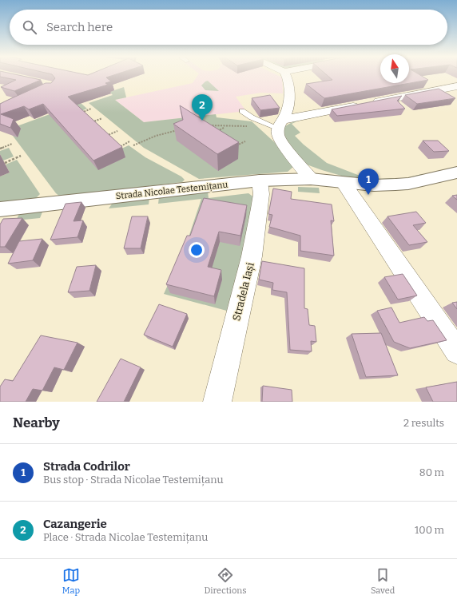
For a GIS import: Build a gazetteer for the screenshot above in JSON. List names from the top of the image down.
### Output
{
  "streets": {
    "street": ["Strada Nicolae Testemițanu", "Stradela Iași"]
  },
  "crossings": [
    ["Strada Nicolae Testemițanu", "Stradela Iași"]
  ],
  "north": "top",
  "page": {
    "search": "Search here",
    "pins": ["2", "1"],
    "heading": ["Nearby", "2 results"],
    "list": [
      {
        "mark": "1",
        "name": "Strada Codrilor",
        "note": "Bus stop · Strada Nicolae Testemițanu",
        "value": "80 m"
      },
      {
        "mark": "2",
        "name": "Cazangerie",
        "note": "Place · Strada Nicolae Testemițanu",
        "value": "100 m"
      }
    ],
    "nav": ["Map", "Directions", "Saved"]
  }
}
